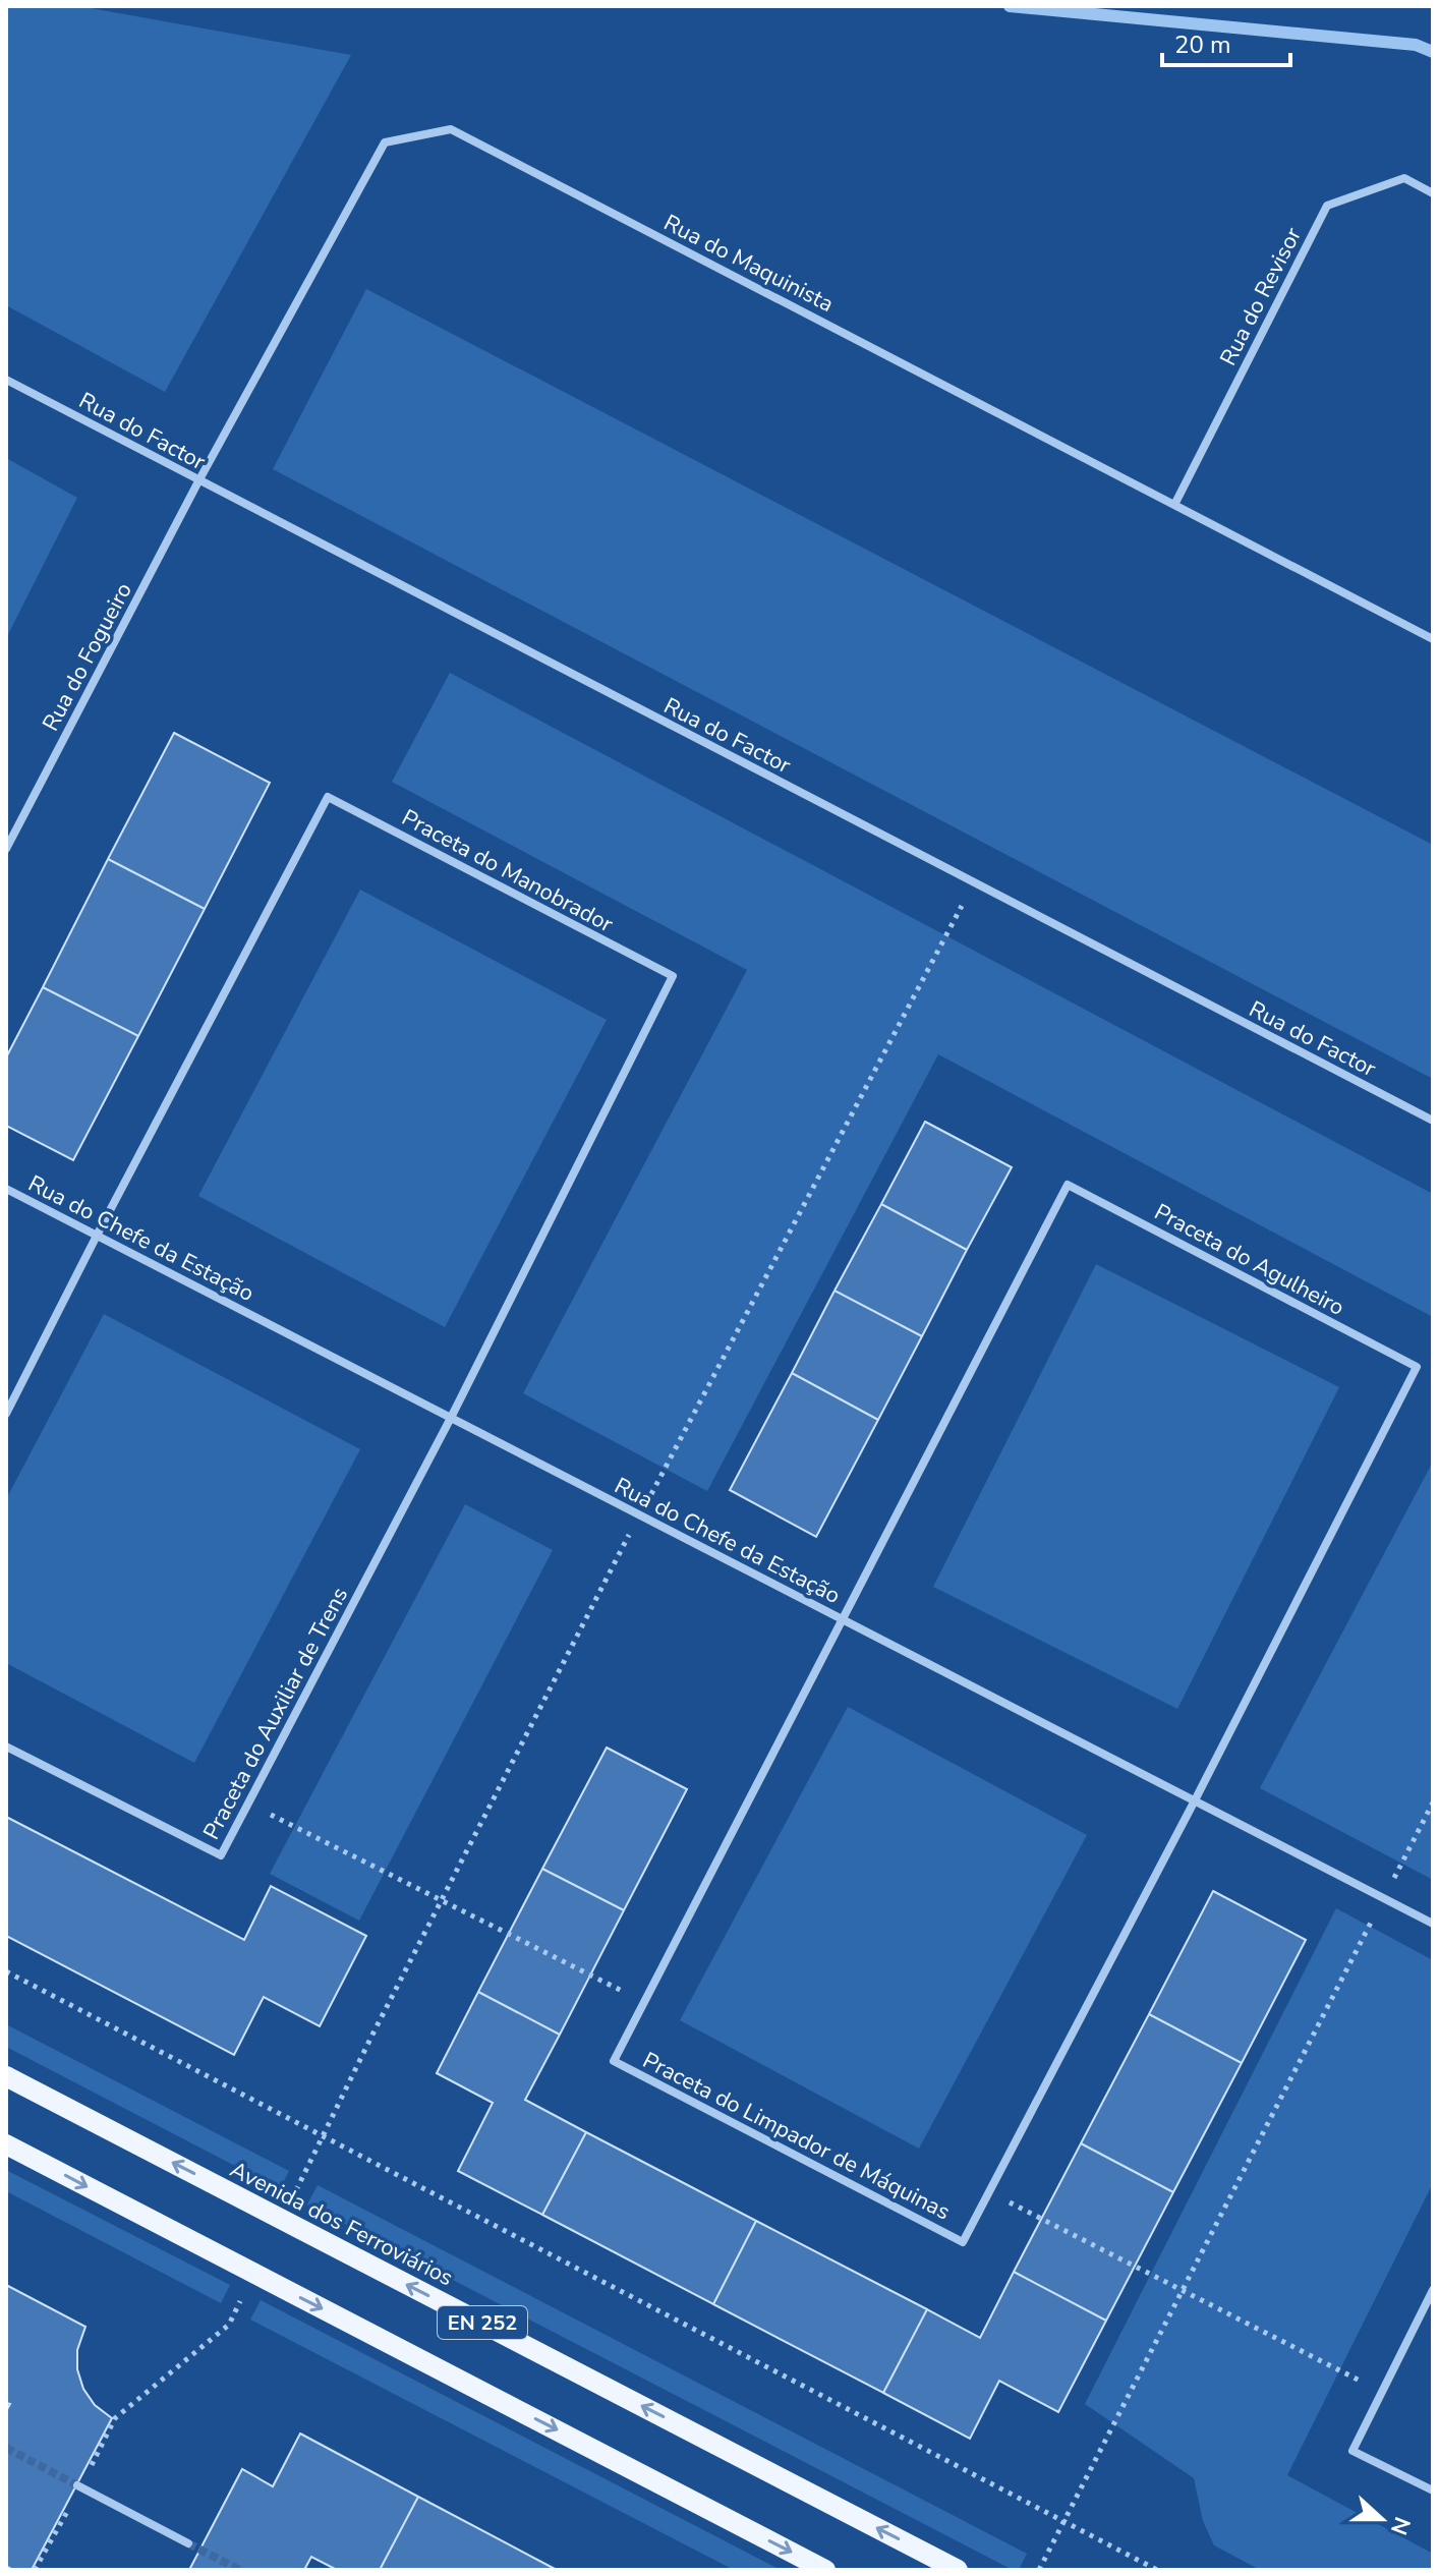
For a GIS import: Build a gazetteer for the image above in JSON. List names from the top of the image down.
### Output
{
  "streets": {
    "main road": ["Avenida dos Ferroviários", "EN 252"],
    "street": [
      "Rua do Maquinista",
      "Rua do Revisor",
      "Rua do Factor",
      "Rua do Fogueiro",
      "Praceta do Manobrador",
      "Rua do Chefe da Estação",
      "Praceta do Agulheiro",
      "Praceta do Auxiliar de Trens",
      "Praceta do Limpador de Máquinas"
    ]
  },
  "crossings": [
    ["Rua do Maquinista", "Rua do Revisor"],
    ["Rua do Maquinista", "Rua do Factor"],
    ["Rua do Maquinista", "Rua do Fogueiro"],
    ["Rua do Factor", "Rua do Fogueiro"],
    ["Praceta do Manobrador", "Rua do Chefe da Estação"],
    ["Praceta do Manobrador", "Praceta do Auxiliar de Trens"],
    ["Rua do Chefe da Estação", "Praceta do Agulheiro"],
    ["Rua do Chefe da Estação", "Praceta do Auxiliar de Trens"],
    ["Rua do Chefe da Estação", "Praceta do Limpador de Máquinas"],
    ["Praceta do Agulheiro", "Praceta do Limpador de Máquinas"]
  ],
  "scale_bar": "20 m",
  "north": "right"
}
